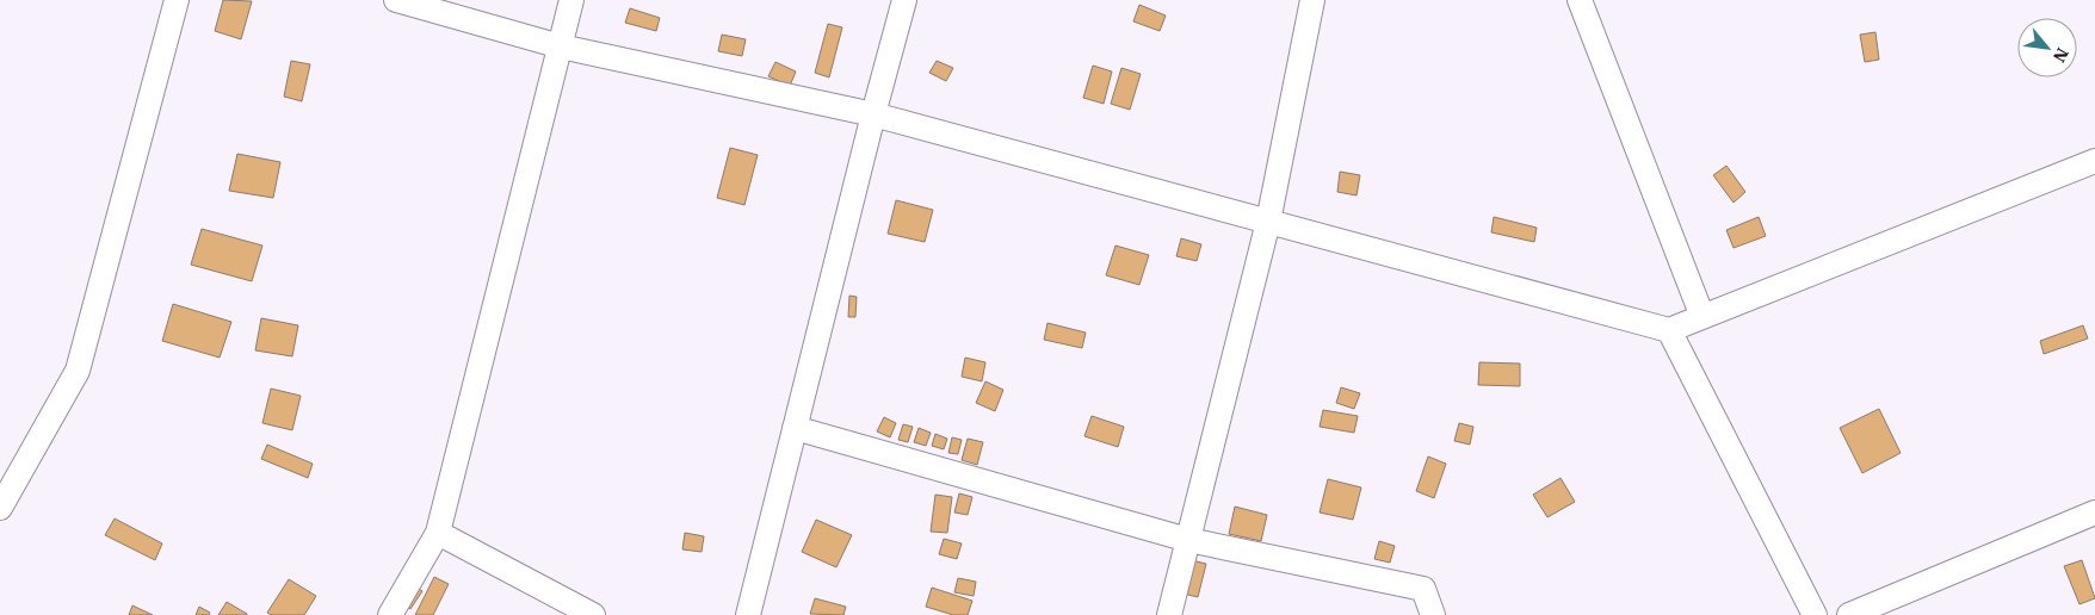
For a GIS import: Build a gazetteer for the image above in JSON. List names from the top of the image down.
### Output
{
  "north": "bottom right"
}
